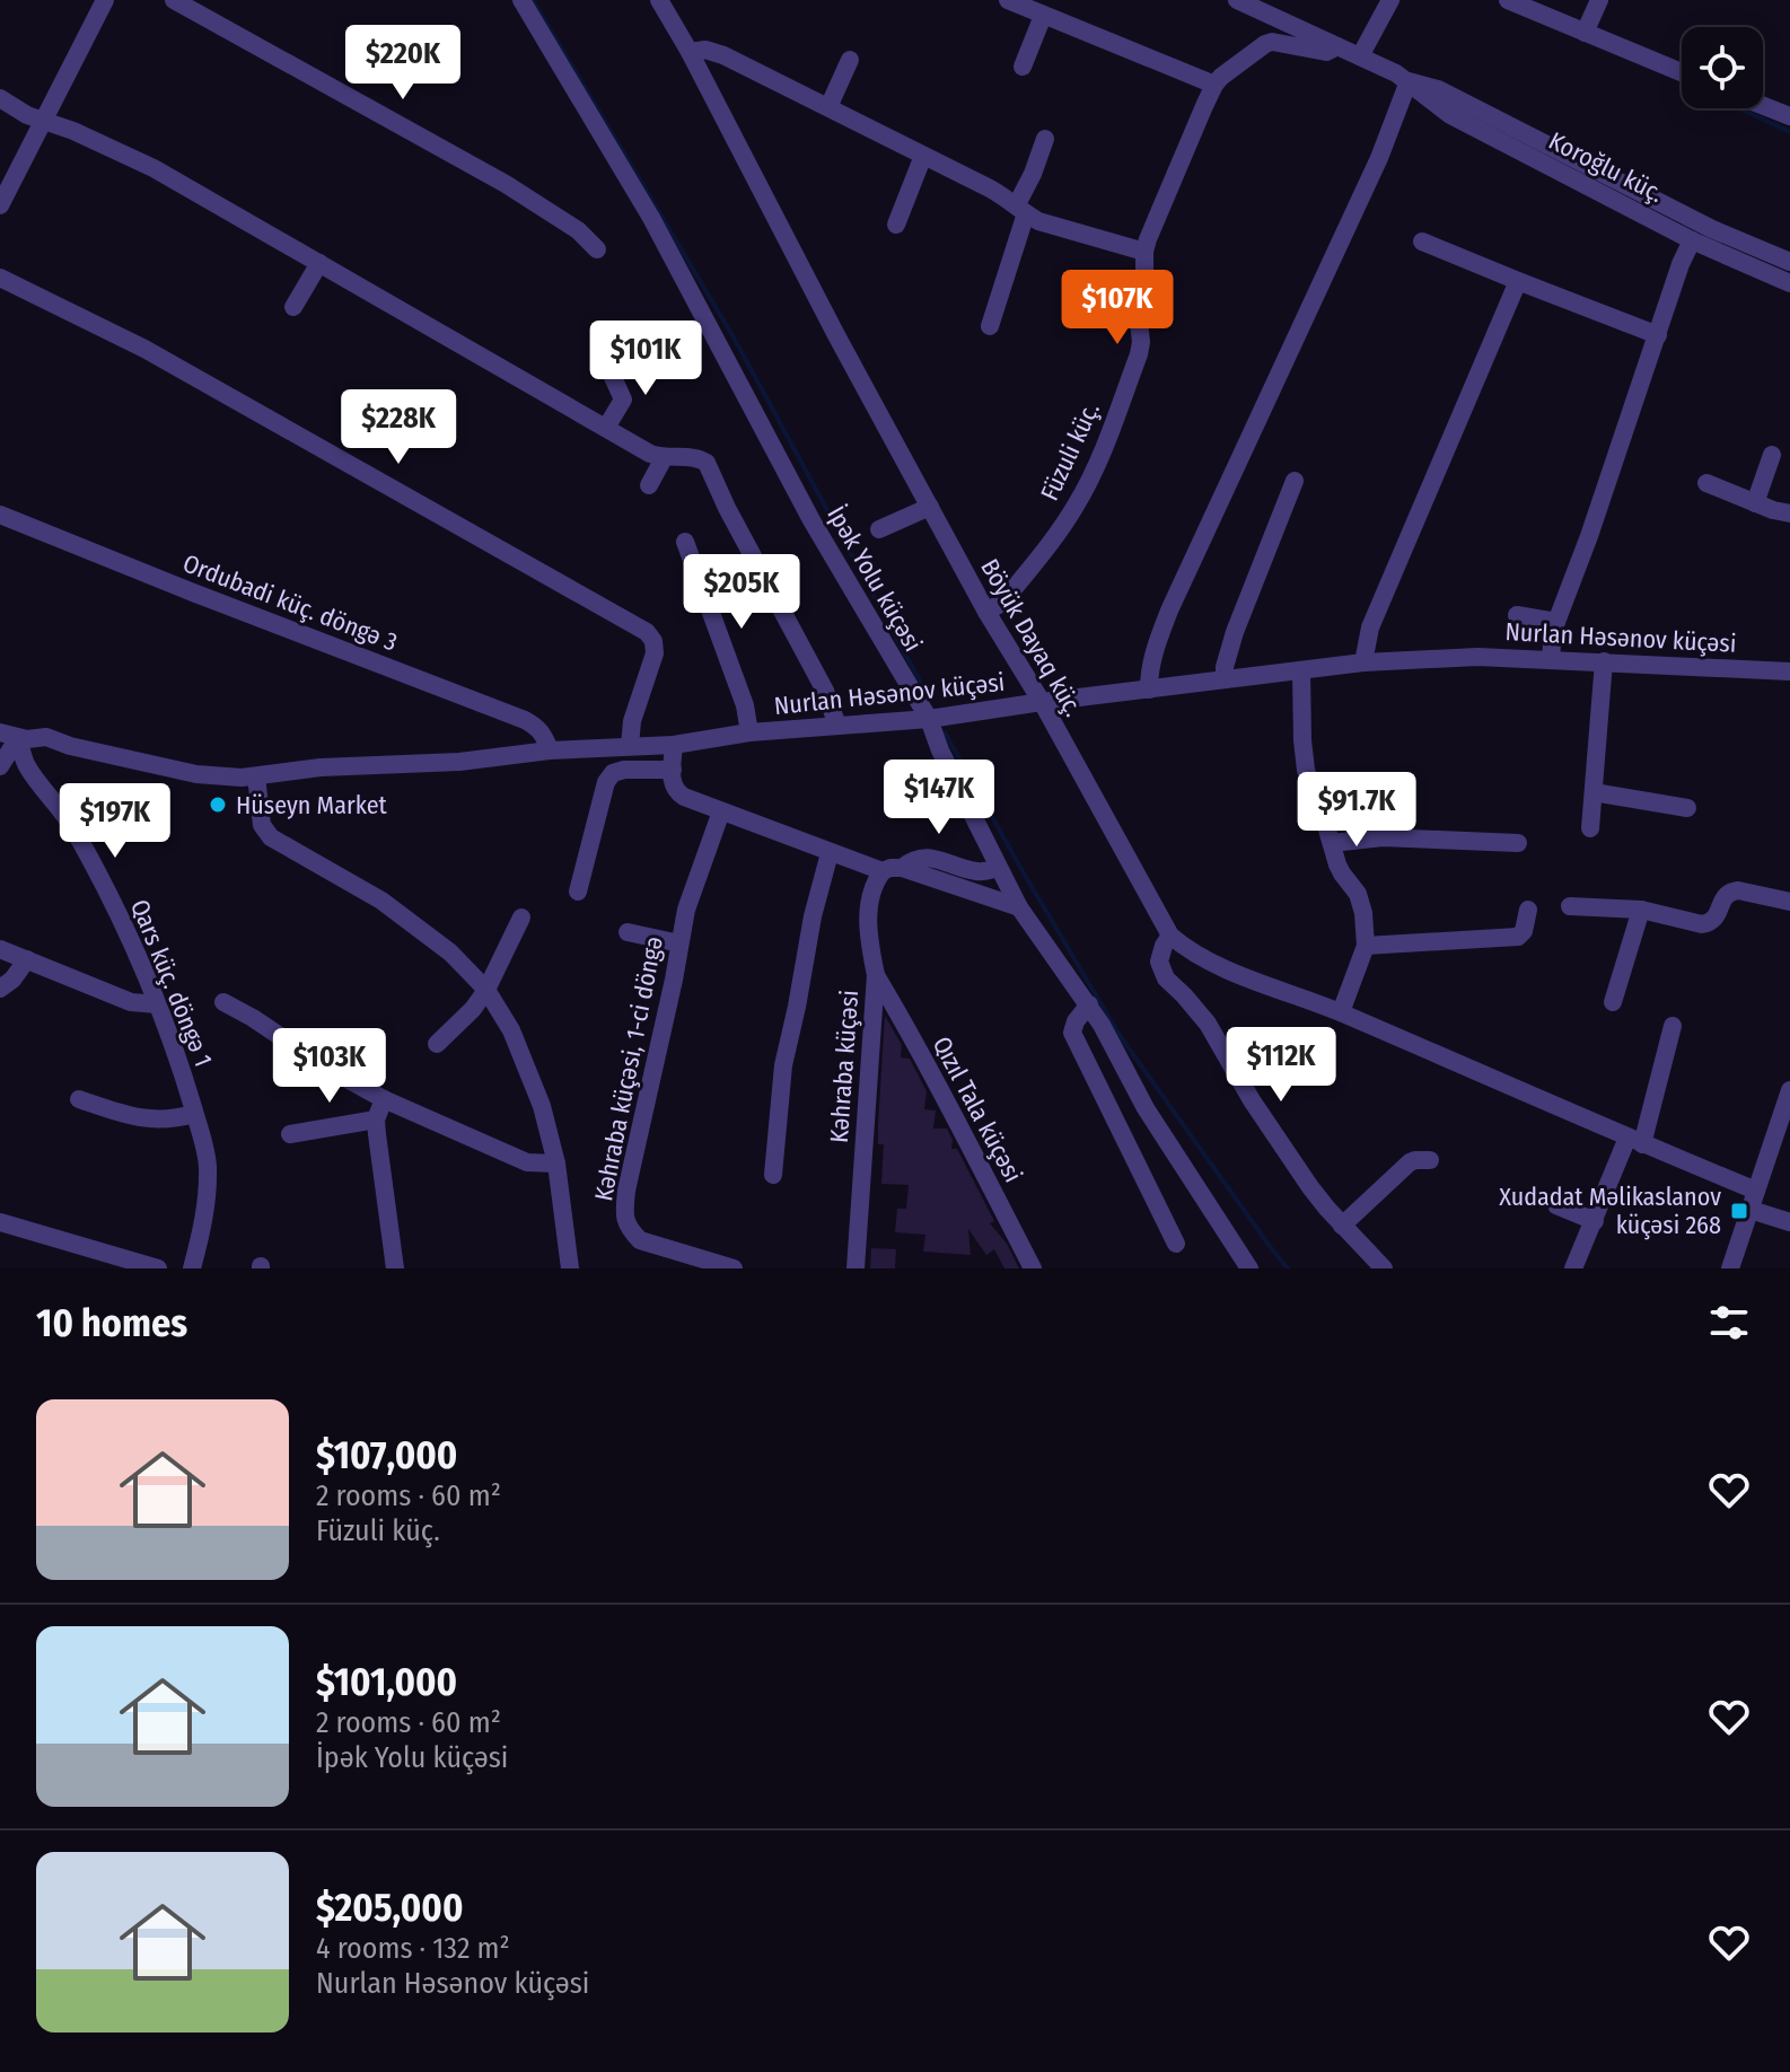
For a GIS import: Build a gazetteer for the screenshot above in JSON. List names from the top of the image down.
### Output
{
  "streets": {
    "street": [
      "Koroğlu küç.",
      "Füzuli küç.",
      "İpək Yolu küçəsi",
      "Ordubadi küç. döngə 3",
      "Böyük Dayaq küç.",
      "Nurlan Həsənov küçəsi",
      "Qars küç. döngə 1",
      "Kəhraba küçəsi",
      "Kəhraba küçəsi, 1-ci döngə",
      "Qızıl Tala küçəsi"
    ]
  },
  "crossings": [
    ["Füzuli küç.", "Böyük Dayaq küç."],
    ["İpək Yolu küçəsi", "Nurlan Həsənov küçəsi"],
    ["Ordubadi küç. döngə 3", "Nurlan Həsənov küçəsi"],
    ["Böyük Dayaq küç.", "Nurlan Həsənov küçəsi"],
    ["Nurlan Həsənov küçəsi", "Qars küç. döngə 1"],
    ["Kəhraba küçəsi", "Qızıl Tala küçəsi"]
  ],
  "places": {
    "other": ["Hüseyn Market"],
    "transit": ["Xudadat Məlikaslanov küçəsi 268"]
  },
  "page": {
    "price": [
      "$220K",
      "$107K",
      "$101K",
      "$228K",
      "$205K",
      "$147K",
      "$91.7K",
      "$197K",
      "$112K",
      "$103K"
    ],
    "heading": "10 homes",
    "list": [
      {
        "name": "$107,000",
        "note": "2 rooms · 60 m² · Füzuli küç."
      },
      {
        "name": "$101,000",
        "note": "2 rooms · 60 m² · İpək Yolu küçəsi"
      },
      {
        "name": "$205,000",
        "note": "4 rooms · 132 m² · Nurlan Həsənov küçəsi"
      }
    ]
  }
}
